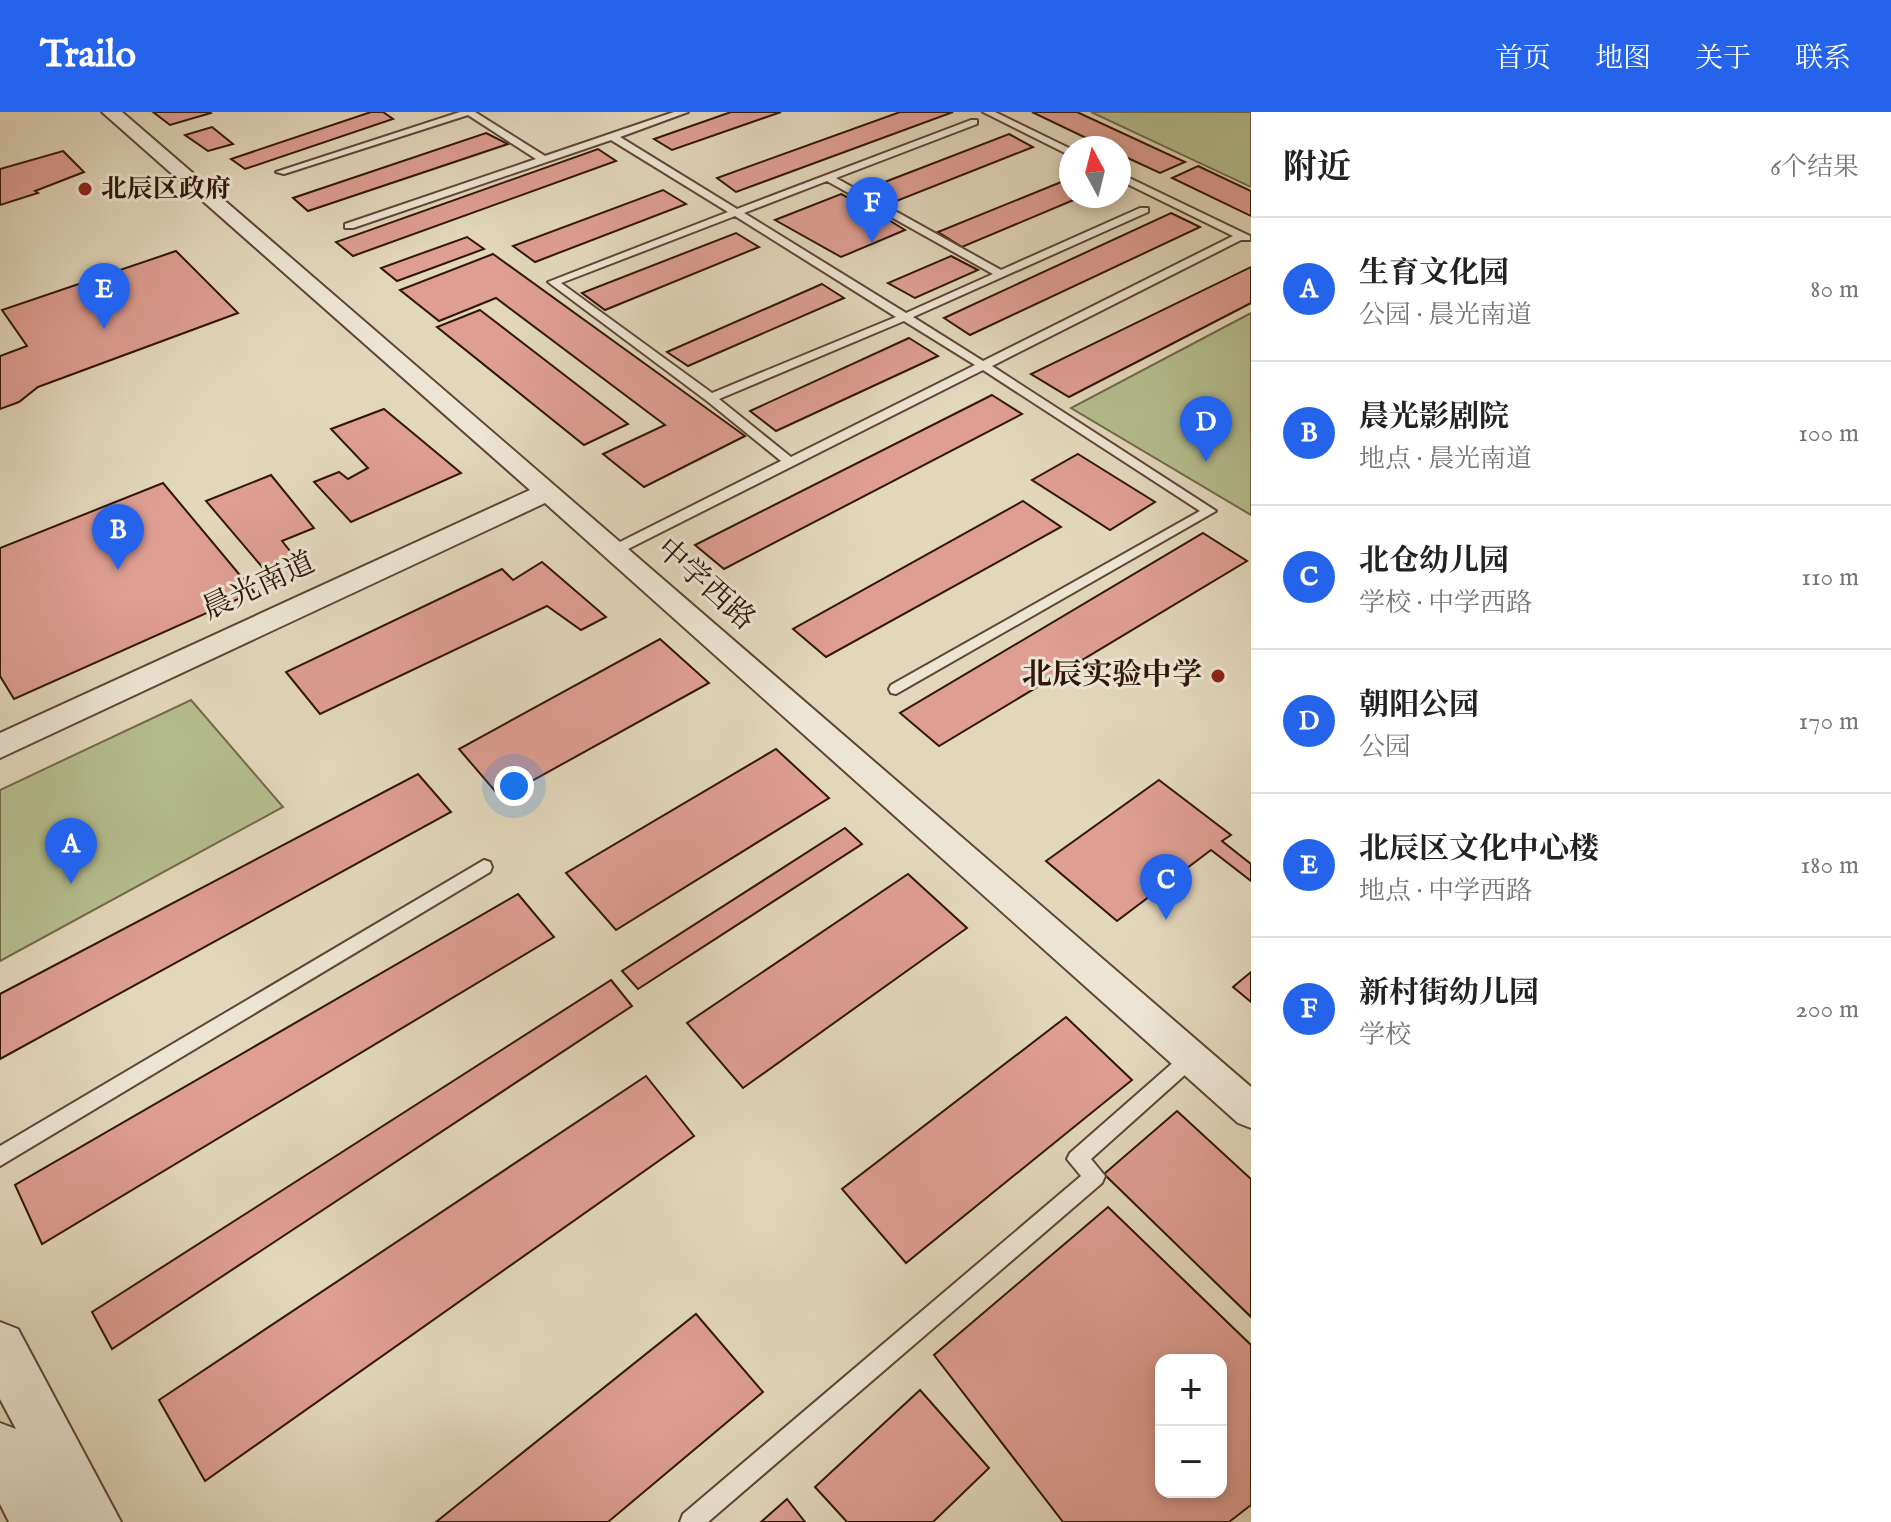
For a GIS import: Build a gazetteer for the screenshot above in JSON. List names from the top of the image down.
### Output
{
  "streets": {
    "street": ["中学西路", "晨光南道"]
  },
  "crossings": [
    ["中学西路", "晨光南道"]
  ],
  "places": ["北辰区政府", "北辰实验中学"],
  "north": "top",
  "page": {
    "header": "Trailo",
    "nav": [
      "首页",
      "地图",
      "关于",
      "联系"
    ],
    "heading": ["附近", "6个结果"],
    "pins": [
      "F",
      "E",
      "D",
      "B",
      "A",
      "C"
    ],
    "list": [
      {
        "mark": "A",
        "name": "生育文化园",
        "note": "公园 · 晨光南道",
        "value": "80 m"
      },
      {
        "mark": "B",
        "name": "晨光影剧院",
        "note": "地点 · 晨光南道",
        "value": "100 m"
      },
      {
        "mark": "C",
        "name": "北仓幼儿园",
        "note": "学校 · 中学西路",
        "value": "110 m"
      },
      {
        "mark": "D",
        "name": "朝阳公园",
        "note": "公园",
        "value": "170 m"
      },
      {
        "mark": "E",
        "name": "北辰区文化中心楼",
        "note": "地点 · 中学西路",
        "value": "180 m"
      },
      {
        "mark": "F",
        "name": "新村街幼儿园",
        "note": "学校",
        "value": "200 m"
      }
    ],
    "map_buttons": ["+", "−"]
  }
}
